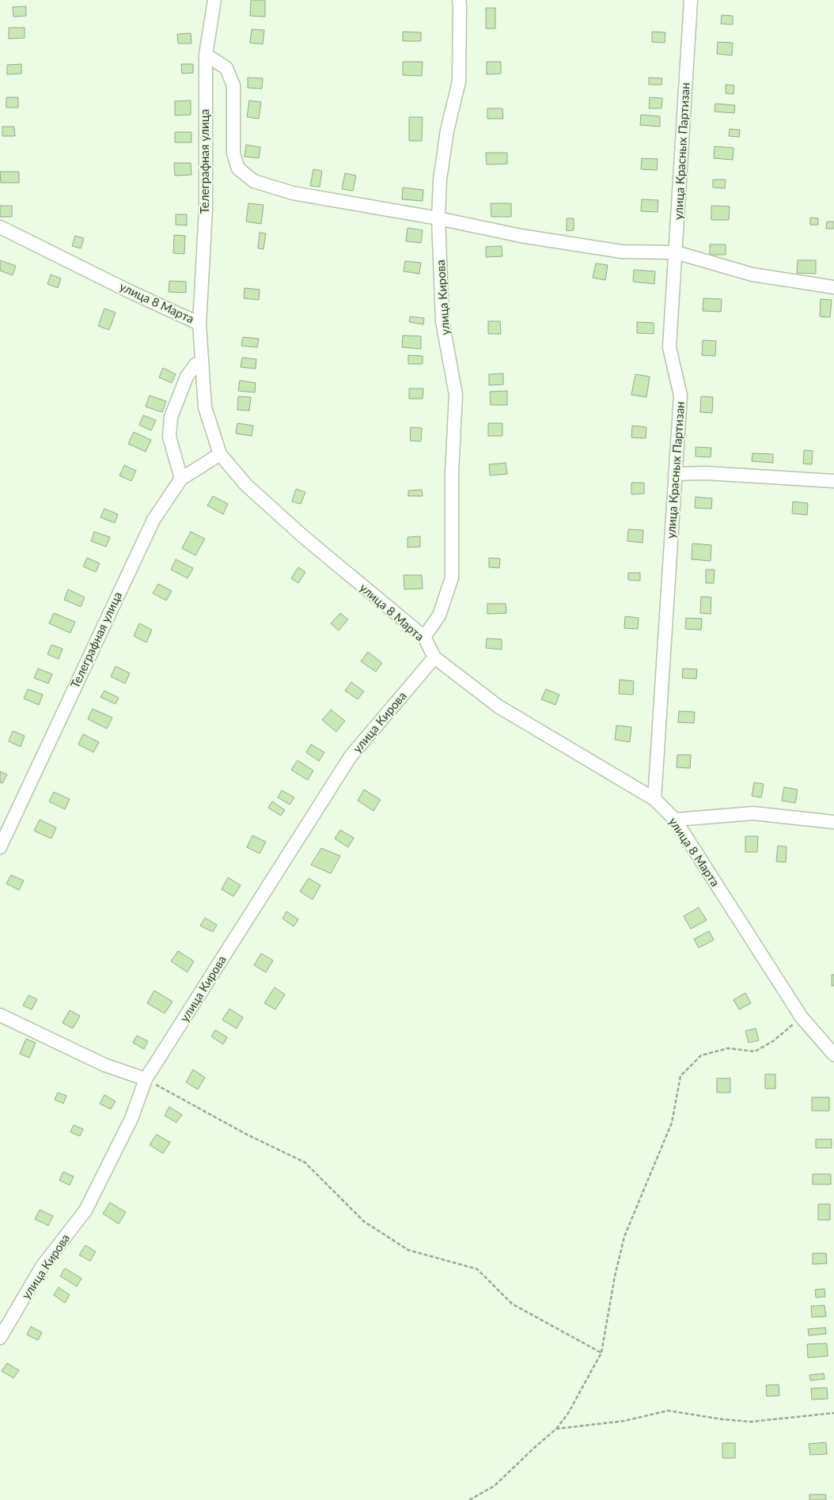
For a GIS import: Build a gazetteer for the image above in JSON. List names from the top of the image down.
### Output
{
  "streets": {
    "street": [
      "улица Красных Партизан",
      "Телеграфная улица",
      "улица Кирова",
      "улица 8 Марта"
    ]
  },
  "crossings": [
    ["улица Красных Партизан", "улица 8 Марта"],
    ["Телеграфная улица", "улица 8 Марта"],
    ["улица Кирова", "улица 8 Марта"]
  ]
}
